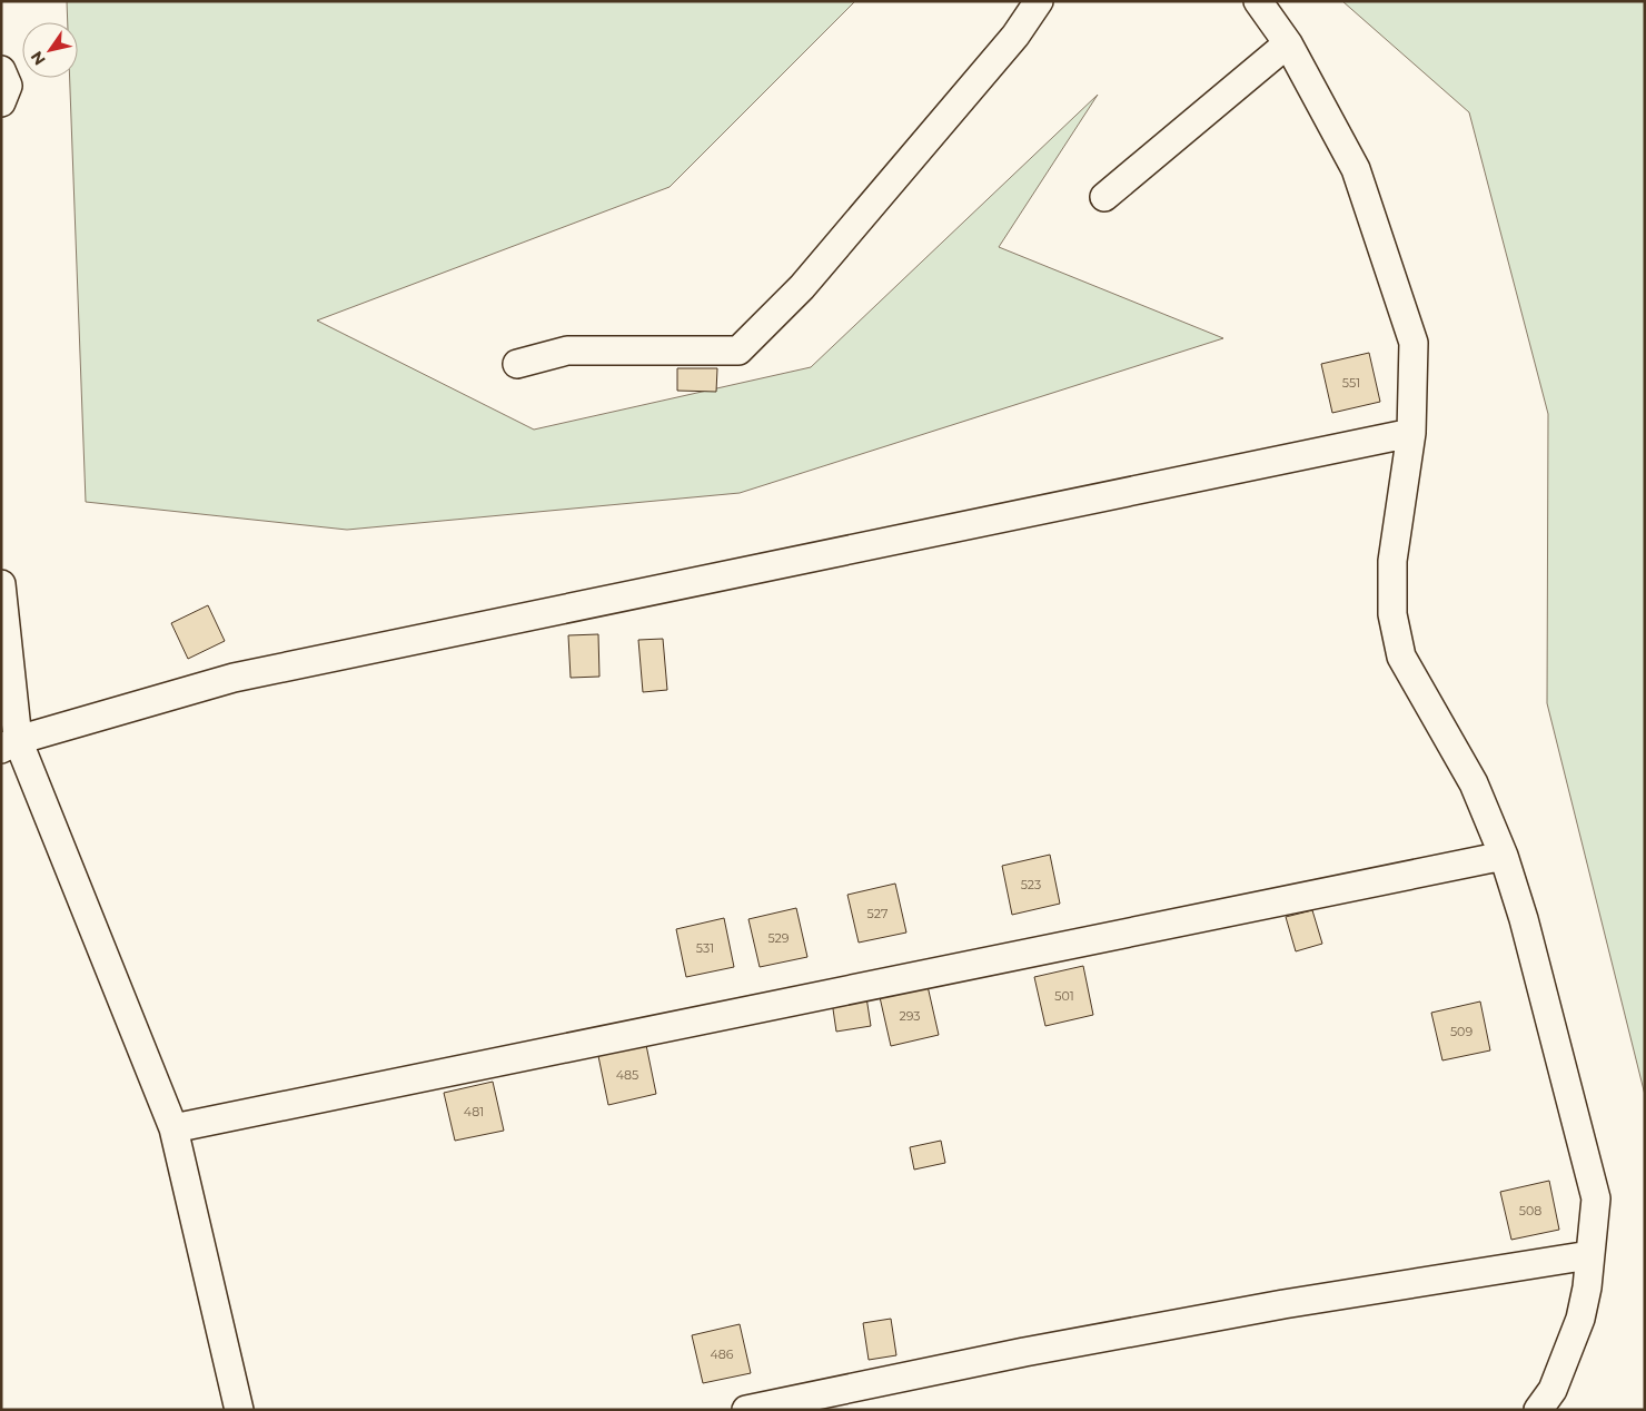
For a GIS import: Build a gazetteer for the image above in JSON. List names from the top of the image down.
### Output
{
  "house_numbers": [
    "551",
    "523",
    "527",
    "529",
    "531",
    "501",
    "293",
    "509",
    "485",
    "481",
    "508",
    "486"
  ],
  "north": "bottom left"
}
